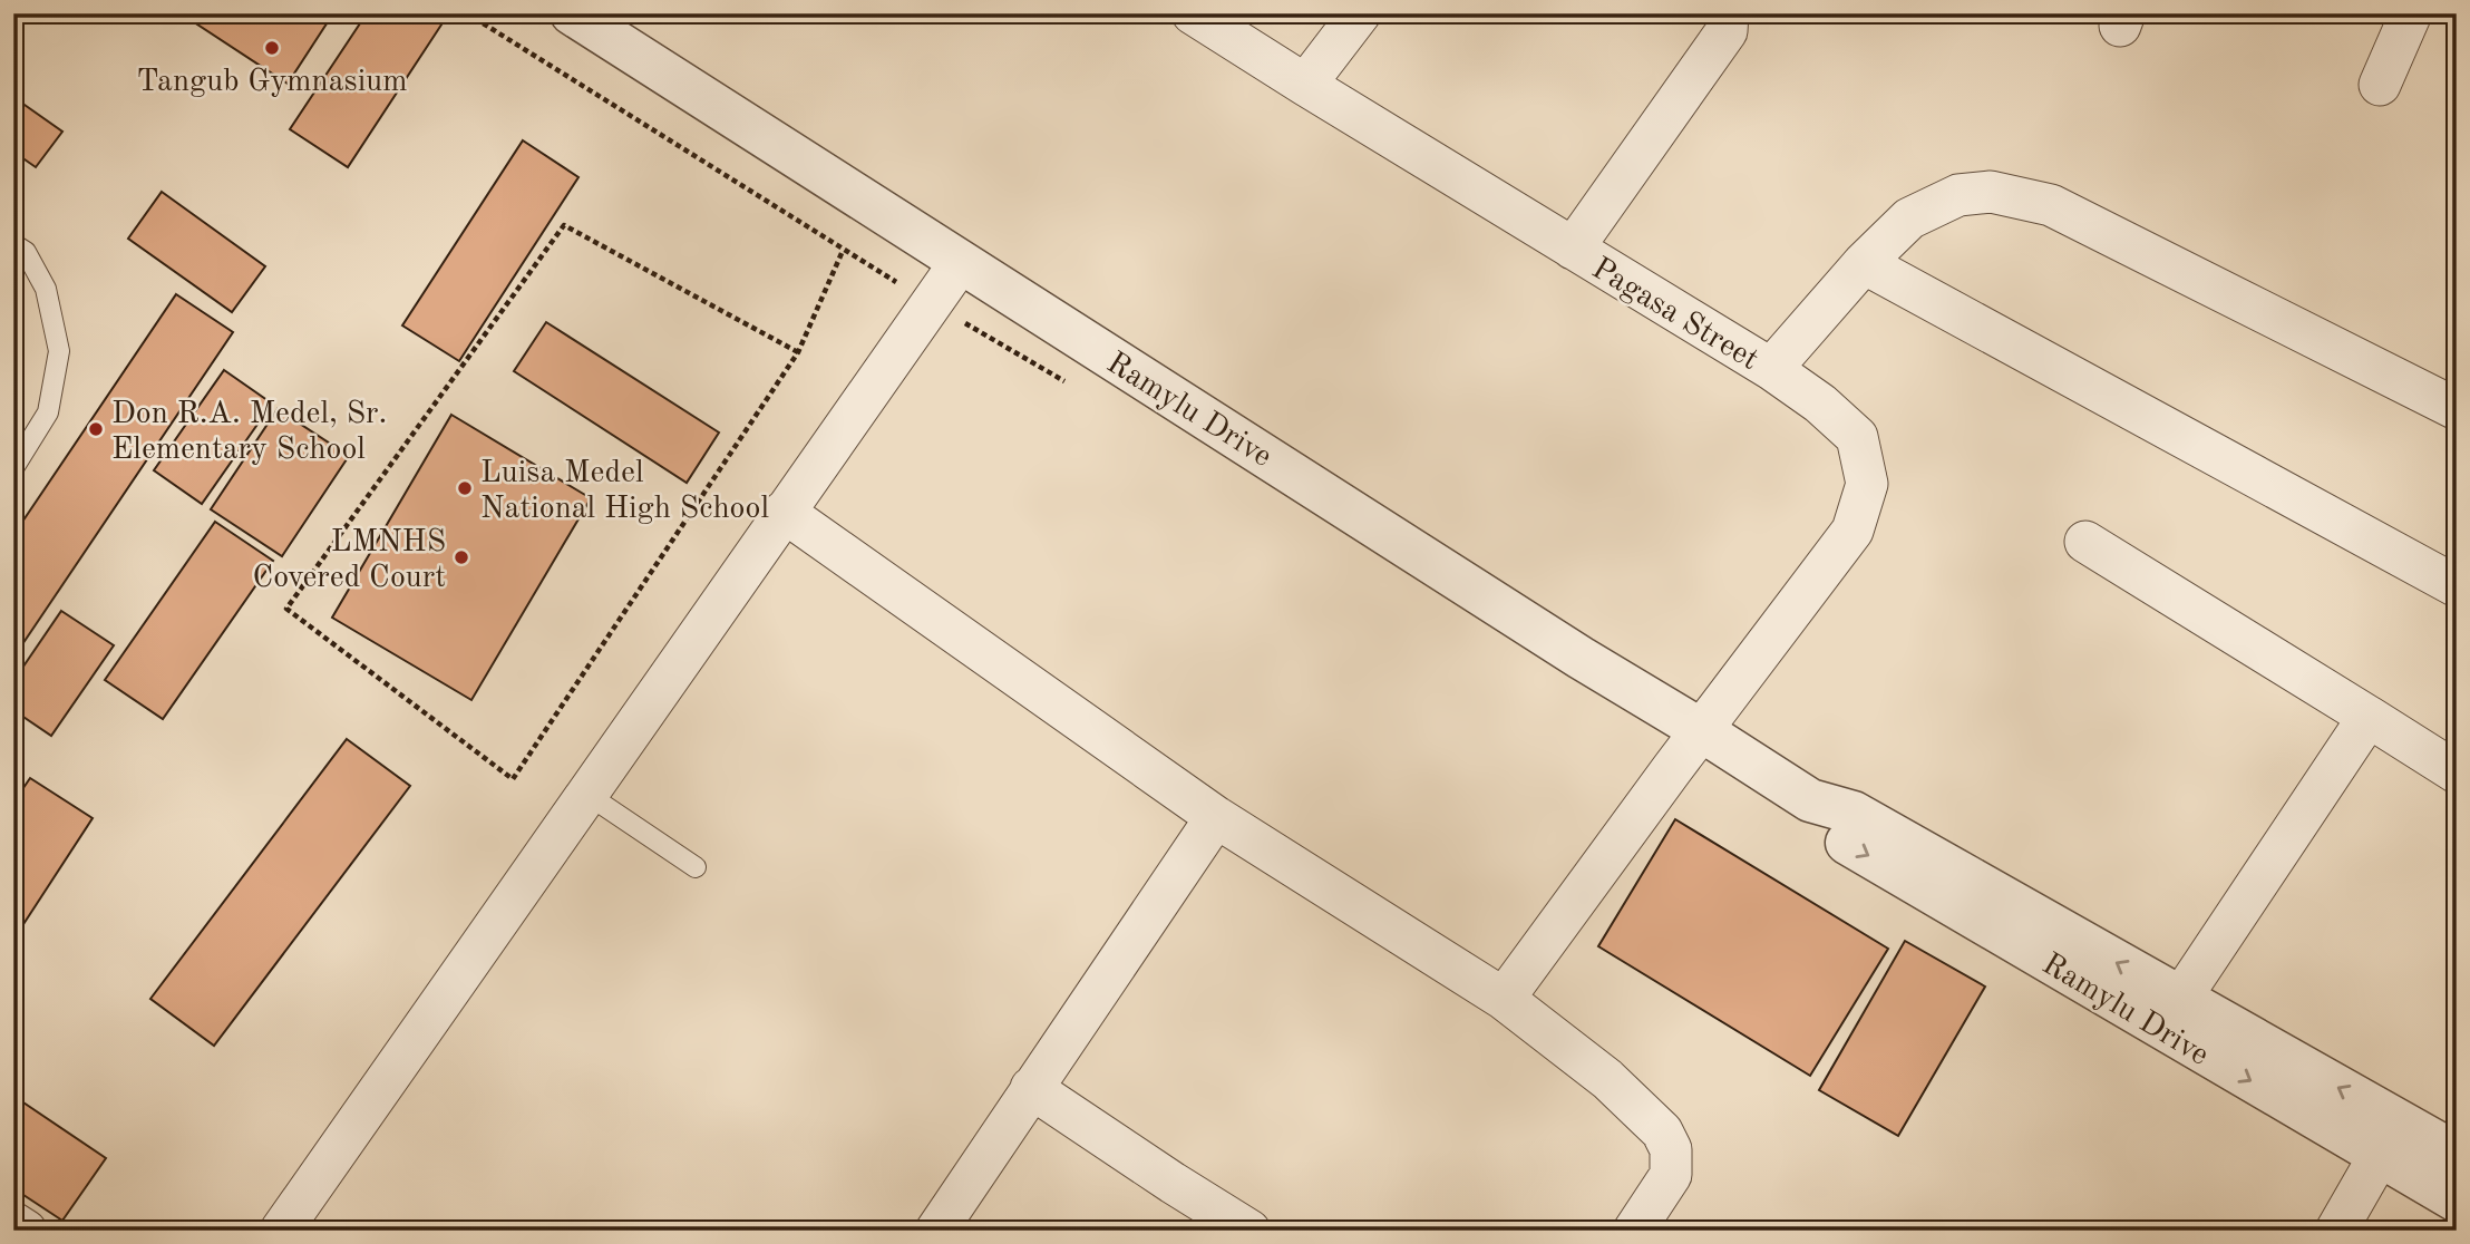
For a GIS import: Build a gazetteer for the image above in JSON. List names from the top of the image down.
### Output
{
  "streets": {
    "street": ["Pagasa Street", "Ramylu Drive"]
  },
  "crossings": [
    ["Pagasa Street", "Ramylu Drive"]
  ],
  "places": [
    "Tangub Gymnasium",
    "Don R.A. Medel, Sr. Elementary School",
    "Luisa Medel National High School",
    "LMNHS Covered Court"
  ]
}
